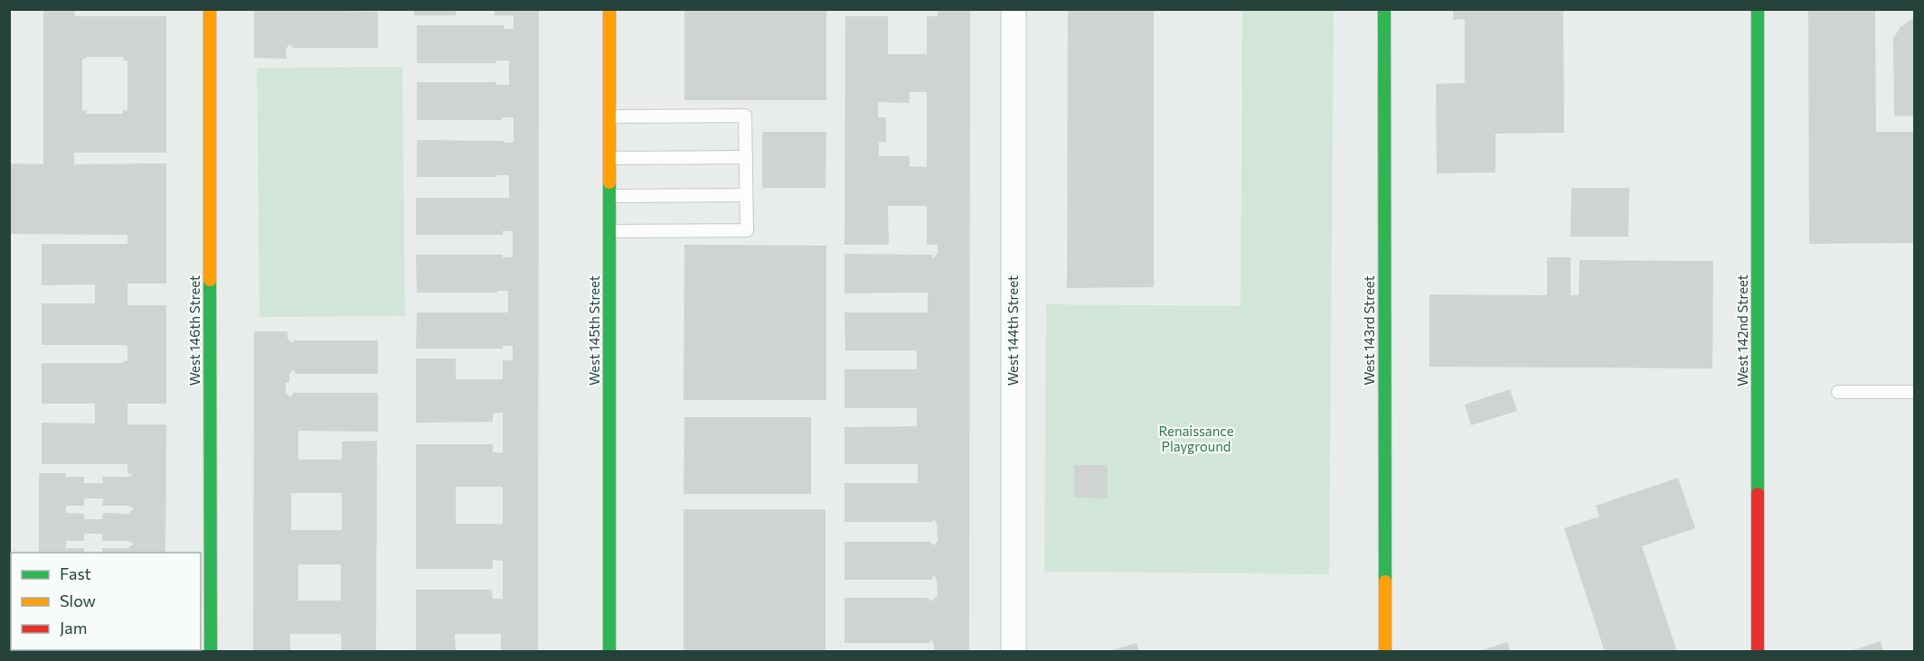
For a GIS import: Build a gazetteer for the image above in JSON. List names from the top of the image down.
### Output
{
  "streets": {
    "street": [
      "West 146th Street",
      "West 145th Street",
      "West 144th Street",
      "West 143rd Street",
      "West 142nd Street"
    ]
  },
  "parks": ["Renaissance Playground"],
  "legend": ["Fast", "Slow", "Jam"]
}
